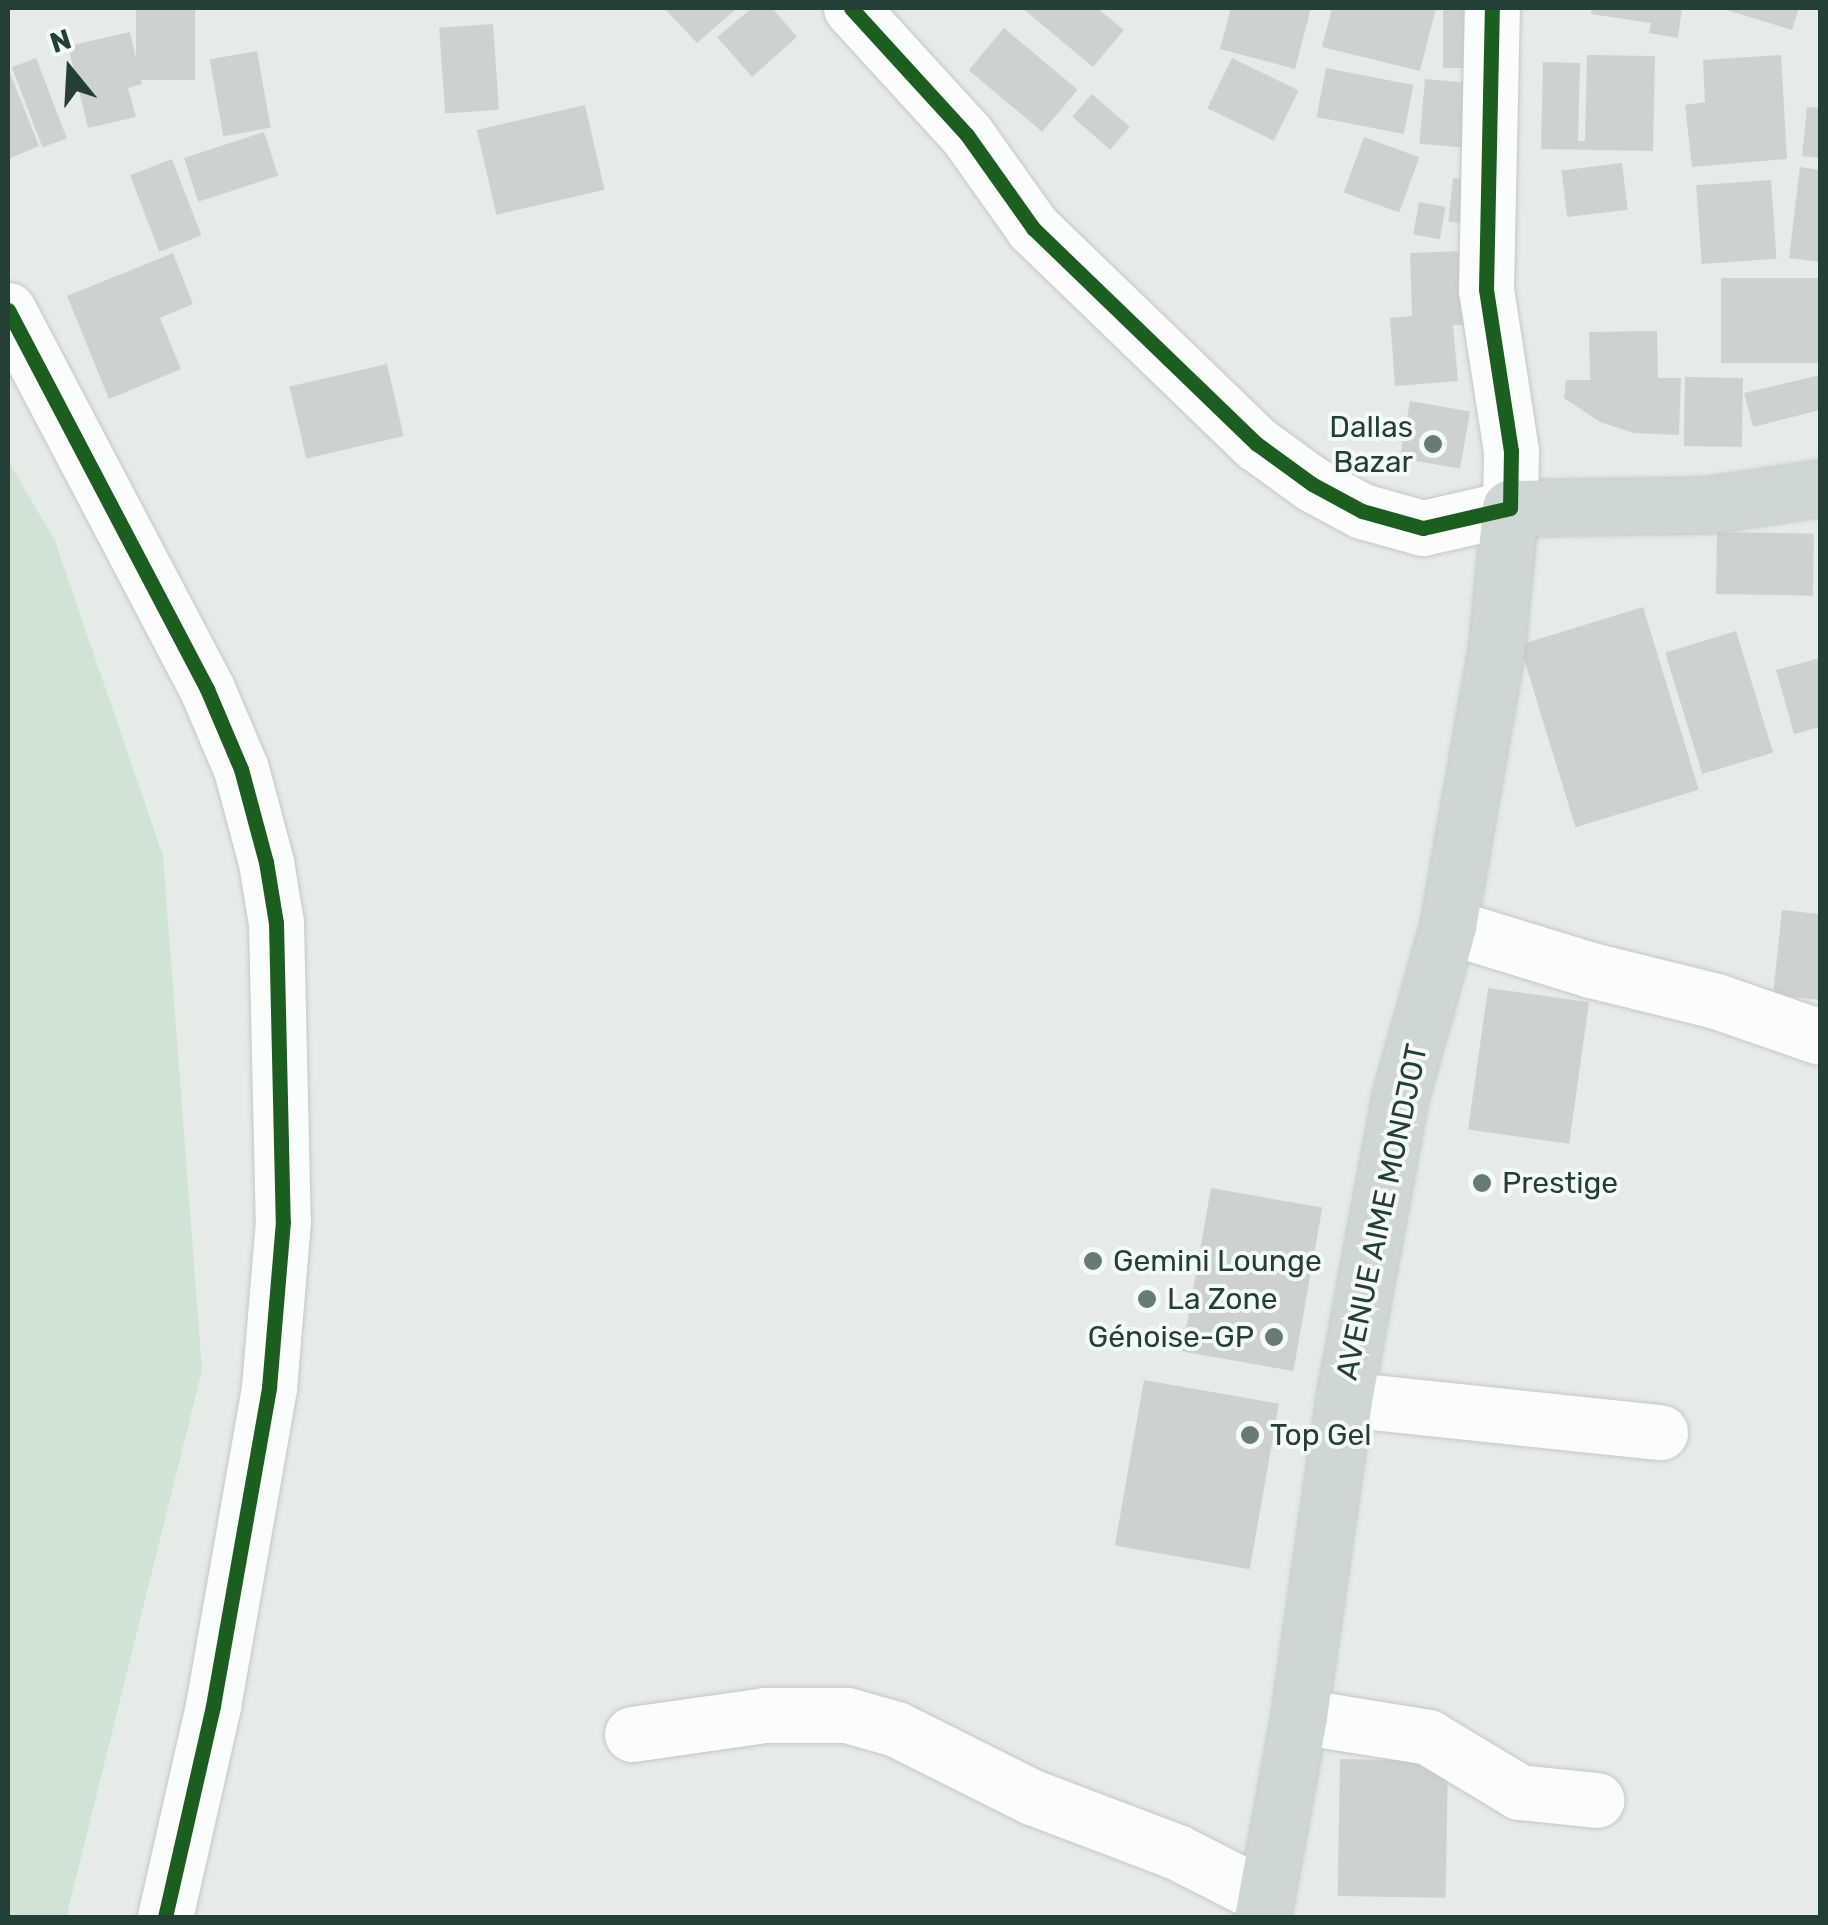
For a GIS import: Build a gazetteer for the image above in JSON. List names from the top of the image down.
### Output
{
  "streets": {
    "main road": ["AVENUE AIME MONDJOT"]
  },
  "places": [
    "Dallas Bazar",
    "Prestige",
    "Gemini Lounge",
    "La Zone",
    "Génoise-GP",
    "Top Gel"
  ],
  "north": "top"
}
